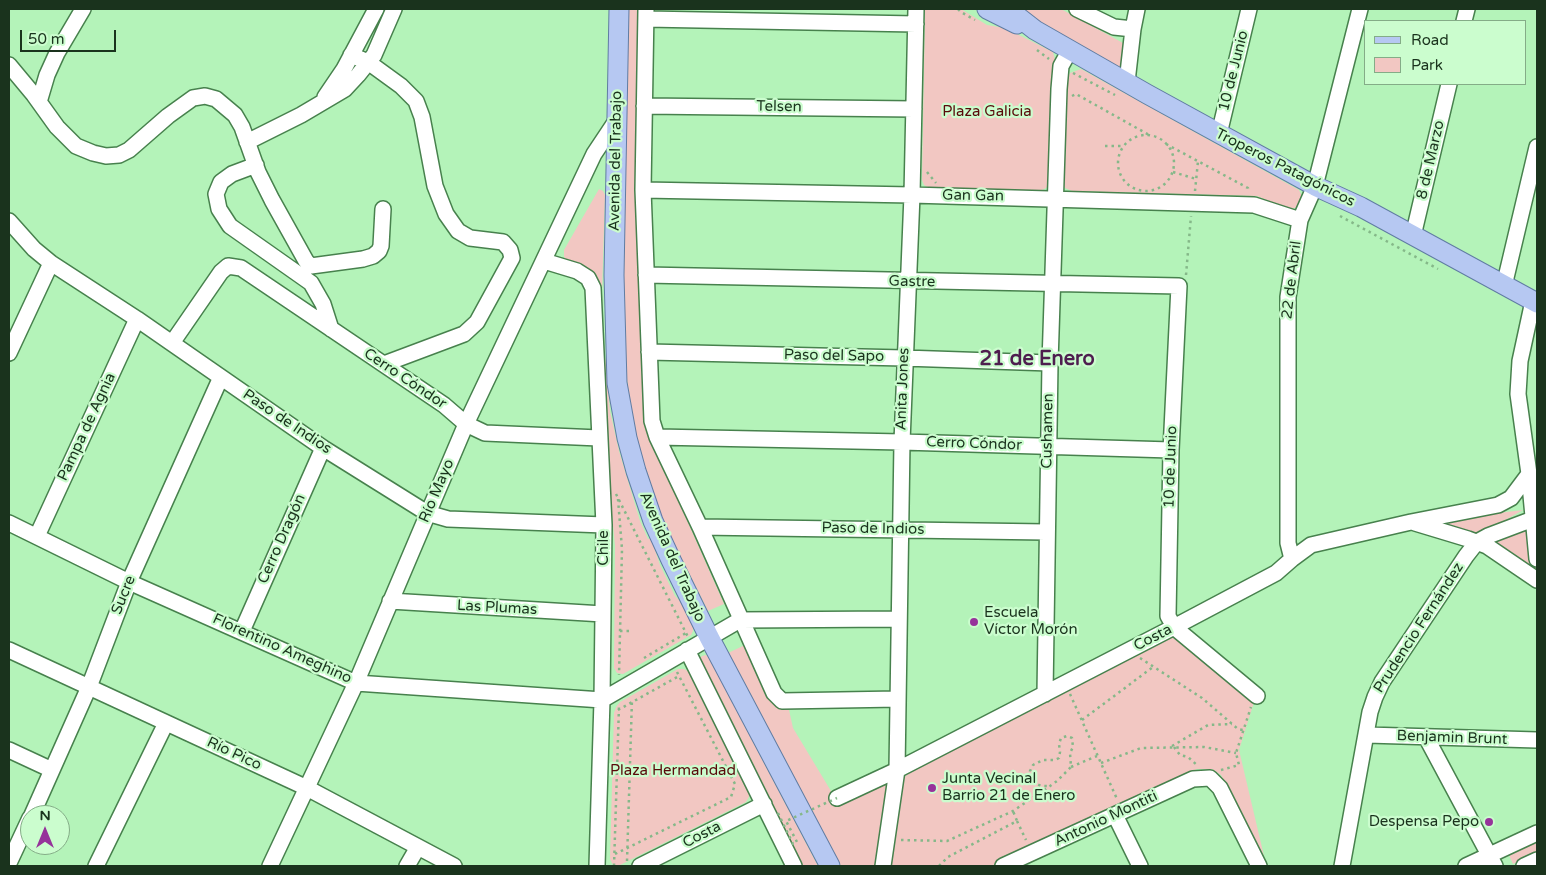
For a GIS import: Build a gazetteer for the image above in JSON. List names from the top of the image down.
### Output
{
  "streets": {
    "main road": ["Avenida del Trabajo", "Troperos Patagónicos"],
    "street": [
      "10 de Junio",
      "Telsen",
      "8 de Marzo",
      "Gan Gan",
      "22 de Abril",
      "Gastre",
      "Paso del Sapo",
      "Cerro Cóndor",
      "Anita Jones",
      "Paso de Indios",
      "Pampa de Agnia",
      "Cushamen",
      "Río Mayo",
      "Cerro Dragón",
      "Chile",
      "Sucre",
      "Las Plumas",
      "Prudencio Fernández",
      "Costa",
      "Florentino Ameghino",
      "Benjamin Brunt",
      "Río Pico",
      "Antonio Montiti"
    ]
  },
  "crossings": [
    ["10 de Junio", "Troperos Patagónicos"],
    ["10 de Junio", "Gastre"],
    ["10 de Junio", "Cerro Cóndor"],
    ["10 de Junio", "Costa"],
    ["Telsen", "Avenida del Trabajo"],
    ["Telsen", "Anita Jones"],
    ["8 de Marzo", "Troperos Patagónicos"],
    ["Avenida del Trabajo", "Gan Gan"],
    ["Avenida del Trabajo", "Gastre"],
    ["Avenida del Trabajo", "Paso del Sapo"],
    ["Avenida del Trabajo", "Cerro Cóndor"],
    ["Avenida del Trabajo", "Anita Jones"],
    ["Avenida del Trabajo", "Paso de Indios"],
    ["Avenida del Trabajo", "Río Mayo"],
    ["Troperos Patagónicos", "22 de Abril"],
    ["Troperos Patagónicos", "Cushamen"],
    ["Gan Gan", "22 de Abril"],
    ["Gan Gan", "Anita Jones"],
    ["Gan Gan", "Cushamen"],
    ["22 de Abril", "Costa"],
    ["Gastre", "Anita Jones"],
    ["Gastre", "Cushamen"],
    ["Paso del Sapo", "Anita Jones"],
    ["Paso del Sapo", "Cushamen"],
    ["Cerro Cóndor", "Anita Jones"],
    ["Cerro Cóndor", "Paso de Indios"],
    ["Cerro Cóndor", "Cushamen"],
    ["Cerro Cóndor", "Río Mayo"],
    ["Cerro Cóndor", "Chile"],
    ["Anita Jones", "Paso de Indios"],
    ["Anita Jones", "Costa"],
    ["Paso de Indios", "Pampa de Agnia"],
    ["Paso de Indios", "Cushamen"],
    ["Paso de Indios", "Río Mayo"],
    ["Paso de Indios", "Cerro Dragón"],
    ["Paso de Indios", "Chile"],
    ["Paso de Indios", "Sucre"],
    ["Pampa de Agnia", "Florentino Ameghino"],
    ["Cushamen", "Costa"],
    ["Río Mayo", "Chile"],
    ["Río Mayo", "Las Plumas"],
    ["Río Mayo", "Florentino Ameghino"],
    ["Río Mayo", "Río Pico"],
    ["Cerro Dragón", "Florentino Ameghino"],
    ["Chile", "Las Plumas"],
    ["Chile", "Florentino Ameghino"],
    ["Sucre", "Florentino Ameghino"],
    ["Sucre", "Río Pico"],
    ["Prudencio Fernández", "Costa"],
    ["Prudencio Fernández", "Benjamin Brunt"]
  ],
  "districts": ["21 de Enero"],
  "parks": ["Plaza Galicia", "Plaza Hermandad"],
  "places": ["Escuela Víctor Morón", "Junta Vecinal Barrio 21 de Enero", "Despensa Pepo"],
  "legend": ["Road", "Park"],
  "scale_bar": "50 m",
  "north": "top"
}
